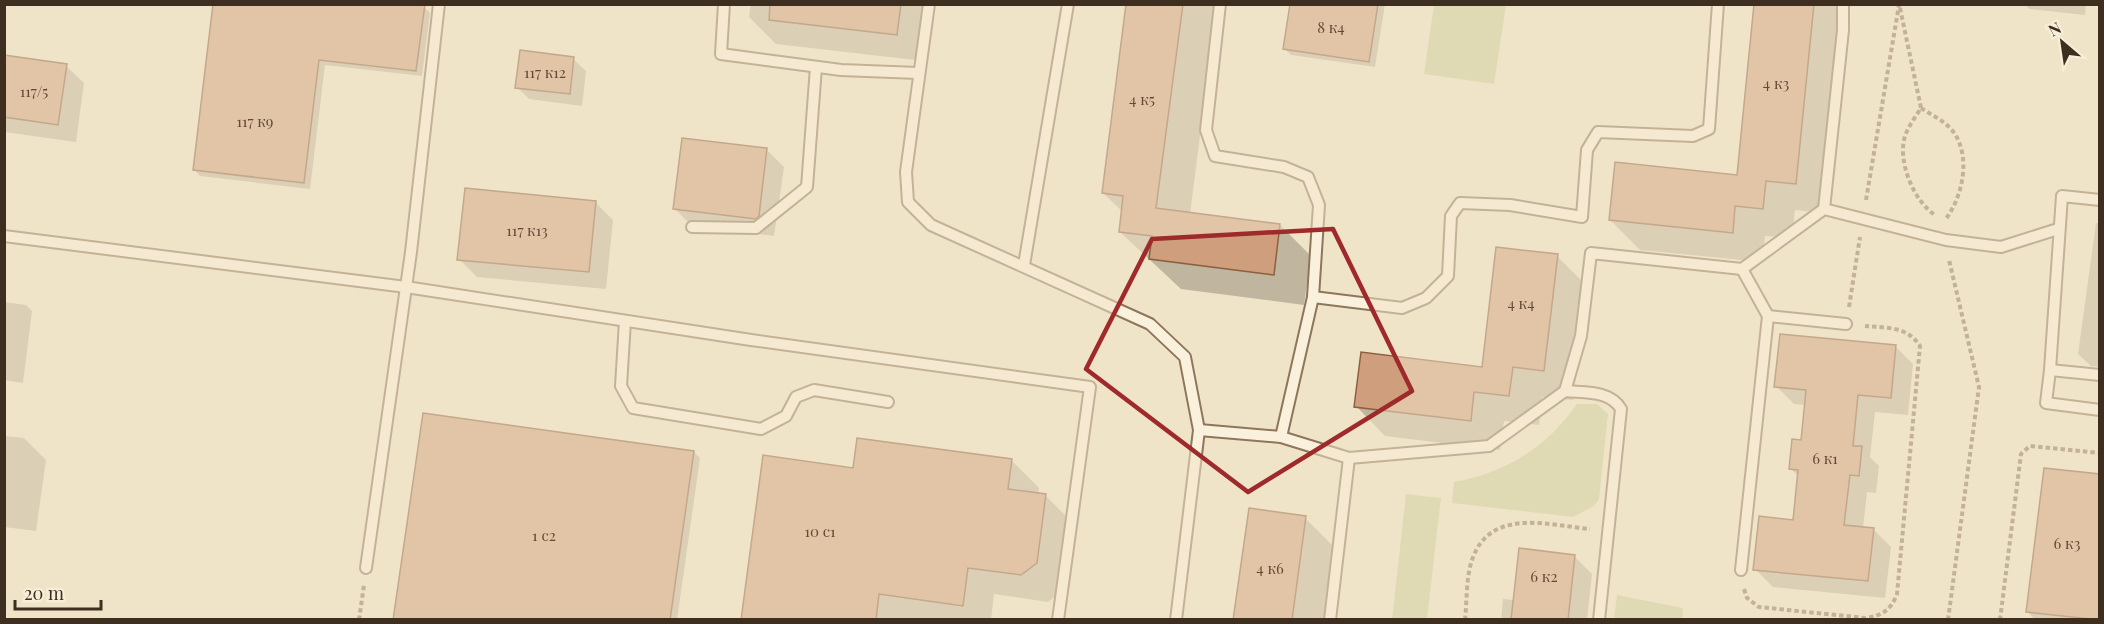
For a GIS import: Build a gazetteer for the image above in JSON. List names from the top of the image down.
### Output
{
  "house_numbers": [
    "8 к4",
    "117 к12",
    "4 к3",
    "117/5",
    "4 к5",
    "117 к9",
    "117 к13",
    "4 к4",
    "6 к1",
    "10 с1",
    "1 с2",
    "6 к3",
    "4 к6",
    "6 к2"
  ],
  "scale_bar": "20 m",
  "north": "top left"
}
